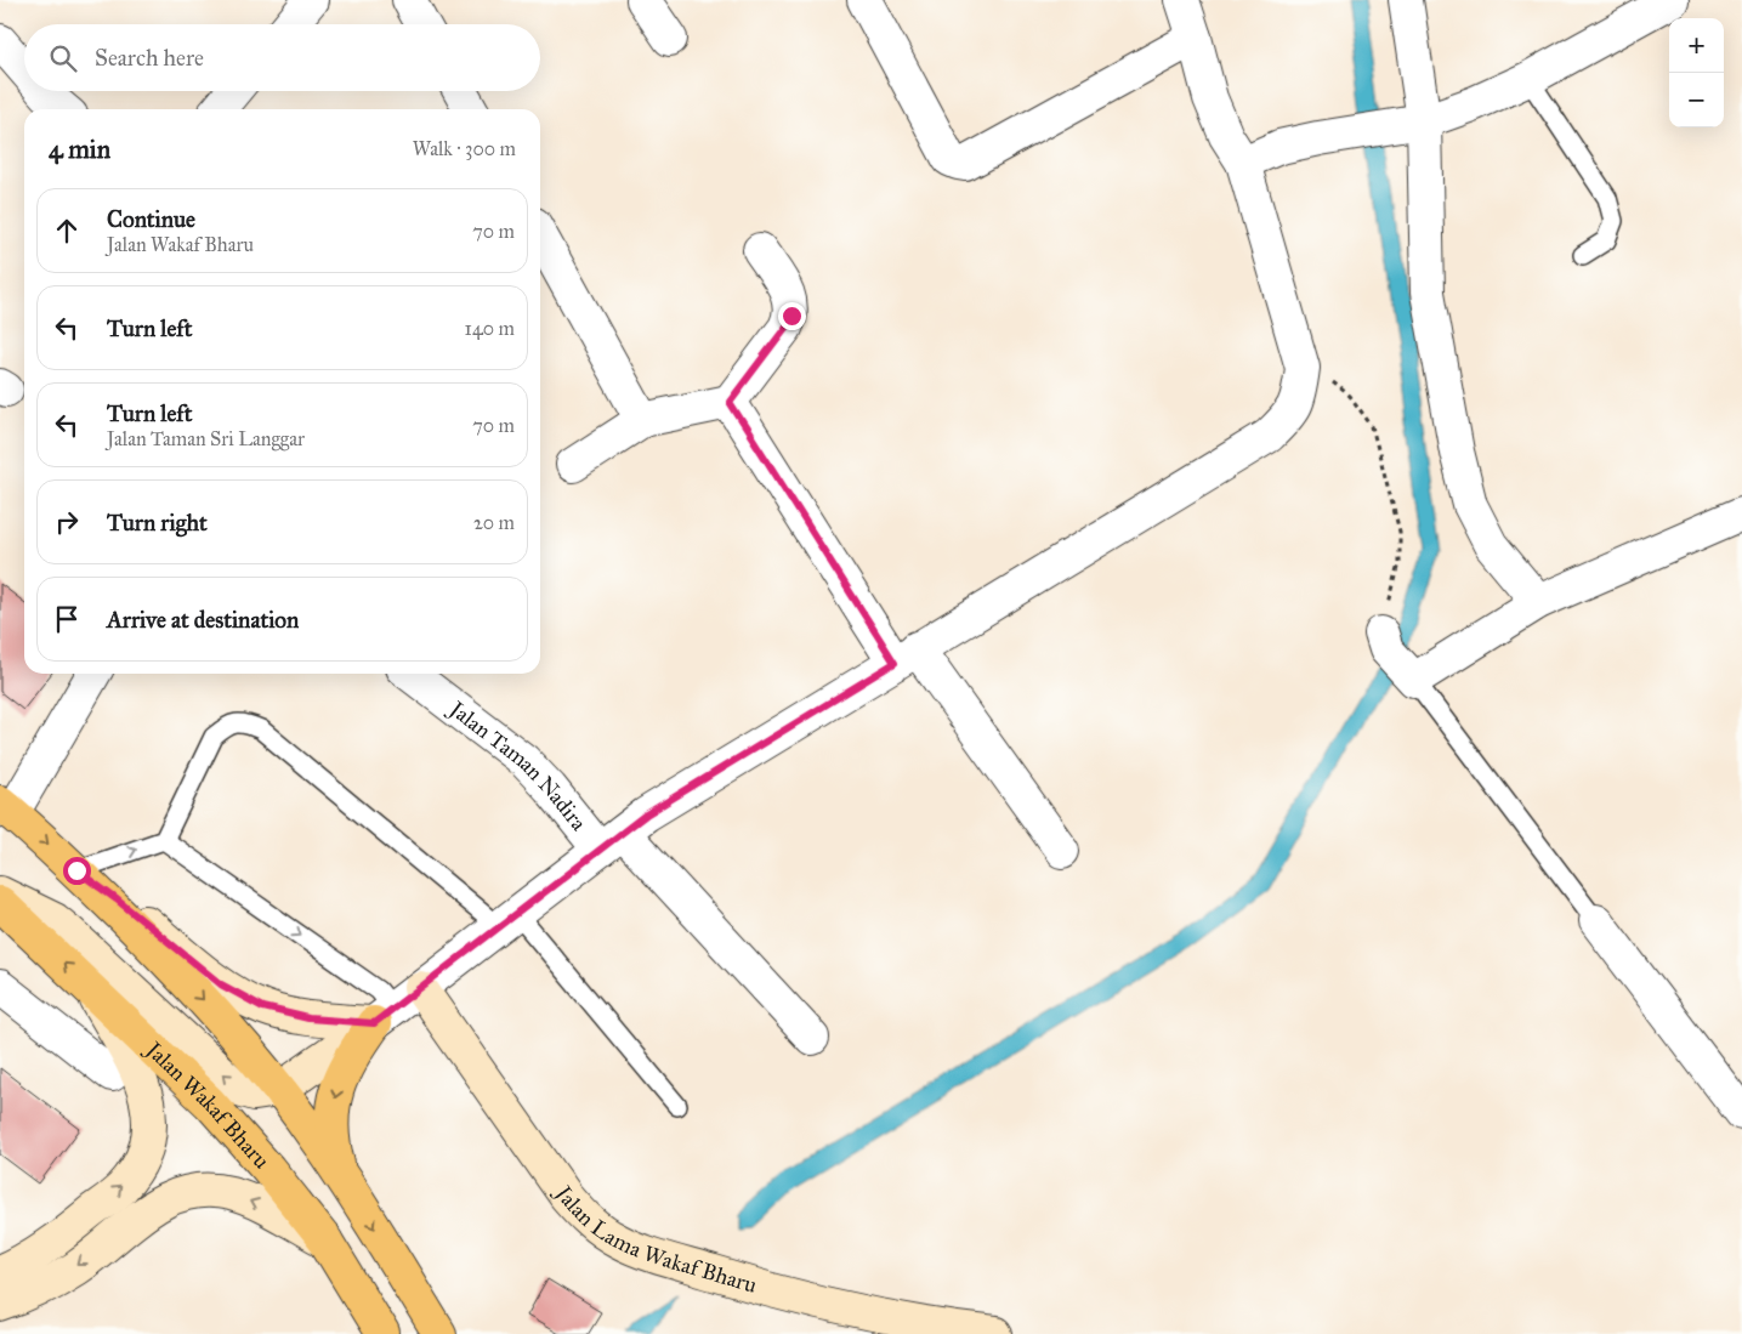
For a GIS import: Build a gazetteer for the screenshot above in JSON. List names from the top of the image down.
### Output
{
  "streets": {
    "main road": ["Jalan Wakaf Bharu"],
    "street": ["Jalan Taman Nadira", "Jalan Lama Wakaf Bharu"]
  },
  "page": {
    "map_buttons": ["+", "−"],
    "search": "Search here",
    "heading": ["4 min", "Walk · 300 m"],
    "list": [
      ["Continue", "Jalan Wakaf Bharu", "70 m"],
      ["Turn left", "140 m"],
      ["Turn left", "Jalan Taman Sri Langgar", "70 m"],
      ["Turn right", "20 m"],
      "Arrive at destination"
    ]
  }
}
